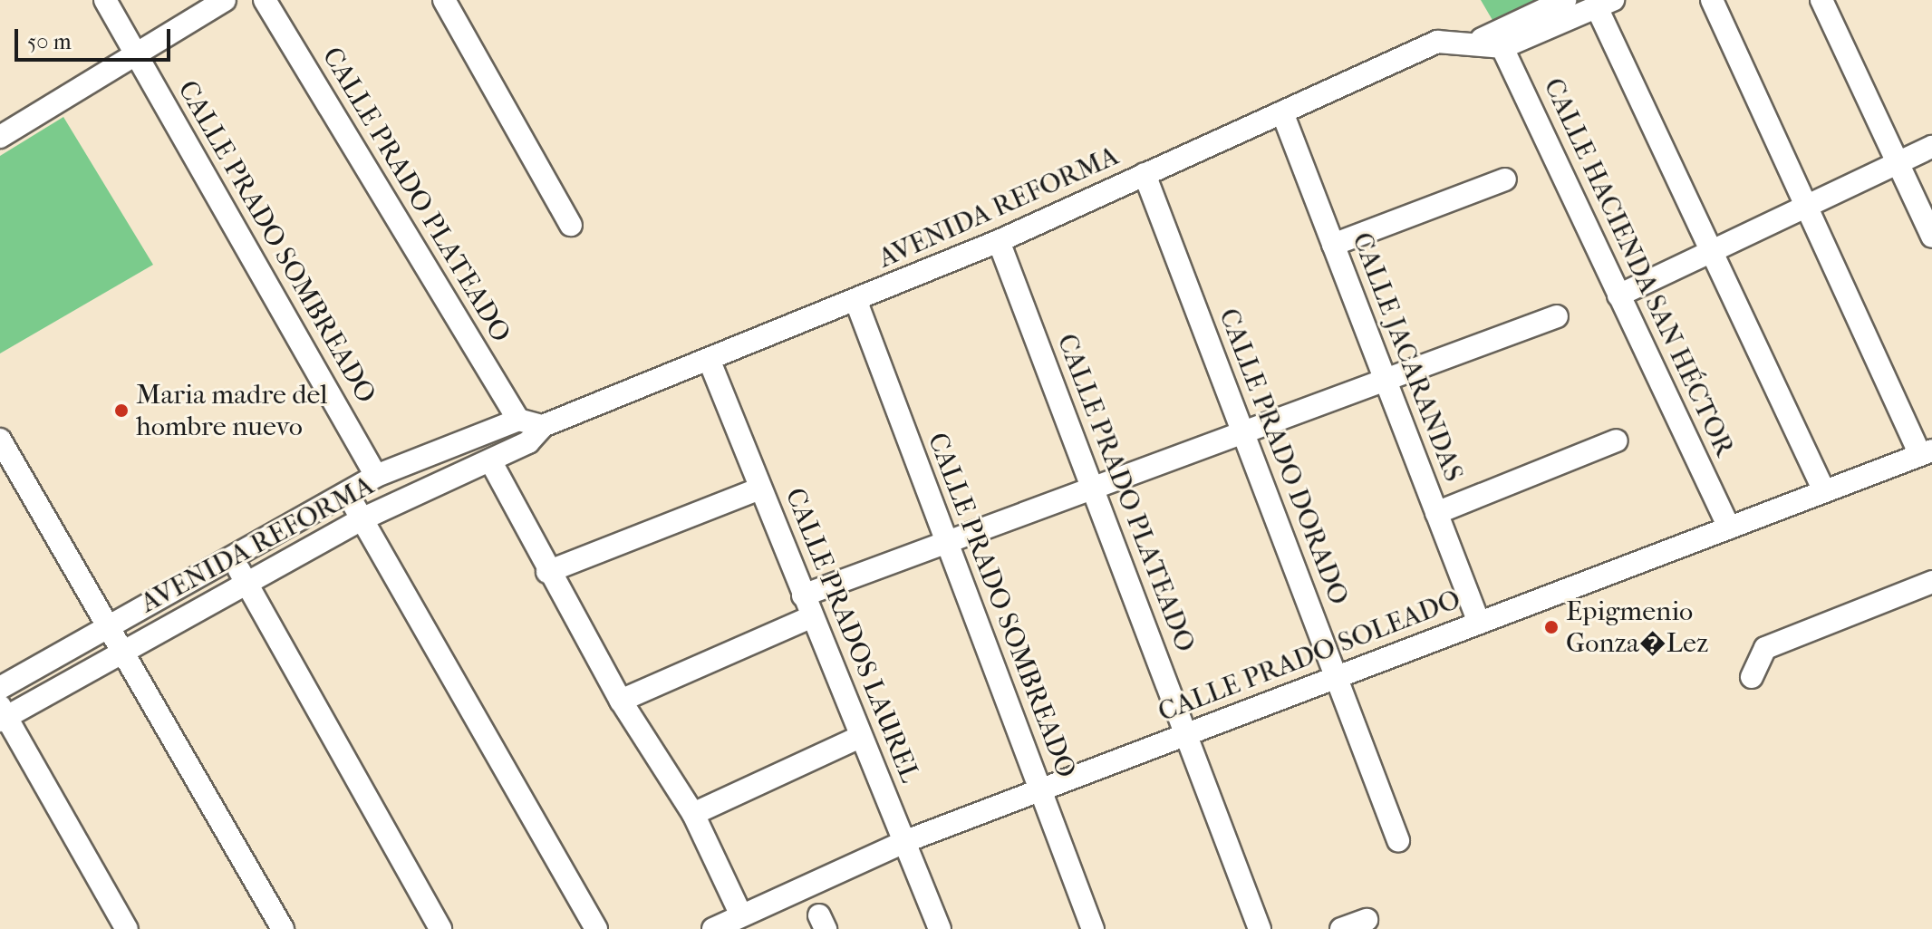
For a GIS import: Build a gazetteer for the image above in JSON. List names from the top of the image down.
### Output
{
  "streets": {
    "street": [
      "CALLE PRADO PLATEADO",
      "AVENIDA REFORMA",
      "CALLE PRADO SOMBREADO",
      "CALLE HACIENDA SAN HÉCTOR",
      "CALLE JACARANDAS",
      "CALLE PRADO DORADO",
      "CALLE PRADOS LAUREL",
      "CALLE PRADO SOLEADO"
    ]
  },
  "crossings": [
    ["CALLE PRADO PLATEADO", "AVENIDA REFORMA"],
    ["CALLE PRADO PLATEADO", "CALLE PRADO SOLEADO"],
    ["AVENIDA REFORMA", "CALLE PRADO SOMBREADO"],
    ["AVENIDA REFORMA", "CALLE HACIENDA SAN HÉCTOR"],
    ["AVENIDA REFORMA", "CALLE JACARANDAS"],
    ["AVENIDA REFORMA", "CALLE PRADO DORADO"],
    ["AVENIDA REFORMA", "CALLE PRADOS LAUREL"],
    ["CALLE PRADO SOMBREADO", "CALLE PRADO SOLEADO"],
    ["CALLE HACIENDA SAN HÉCTOR", "CALLE PRADO SOLEADO"],
    ["CALLE JACARANDAS", "CALLE PRADO SOLEADO"],
    ["CALLE PRADO DORADO", "CALLE PRADO SOLEADO"],
    ["CALLE PRADOS LAUREL", "CALLE PRADO SOLEADO"]
  ],
  "places": ["Maria madre del hombre nuevo", "Epigmenio Gonza�Lez"],
  "scale_bar": "50 m"
}
